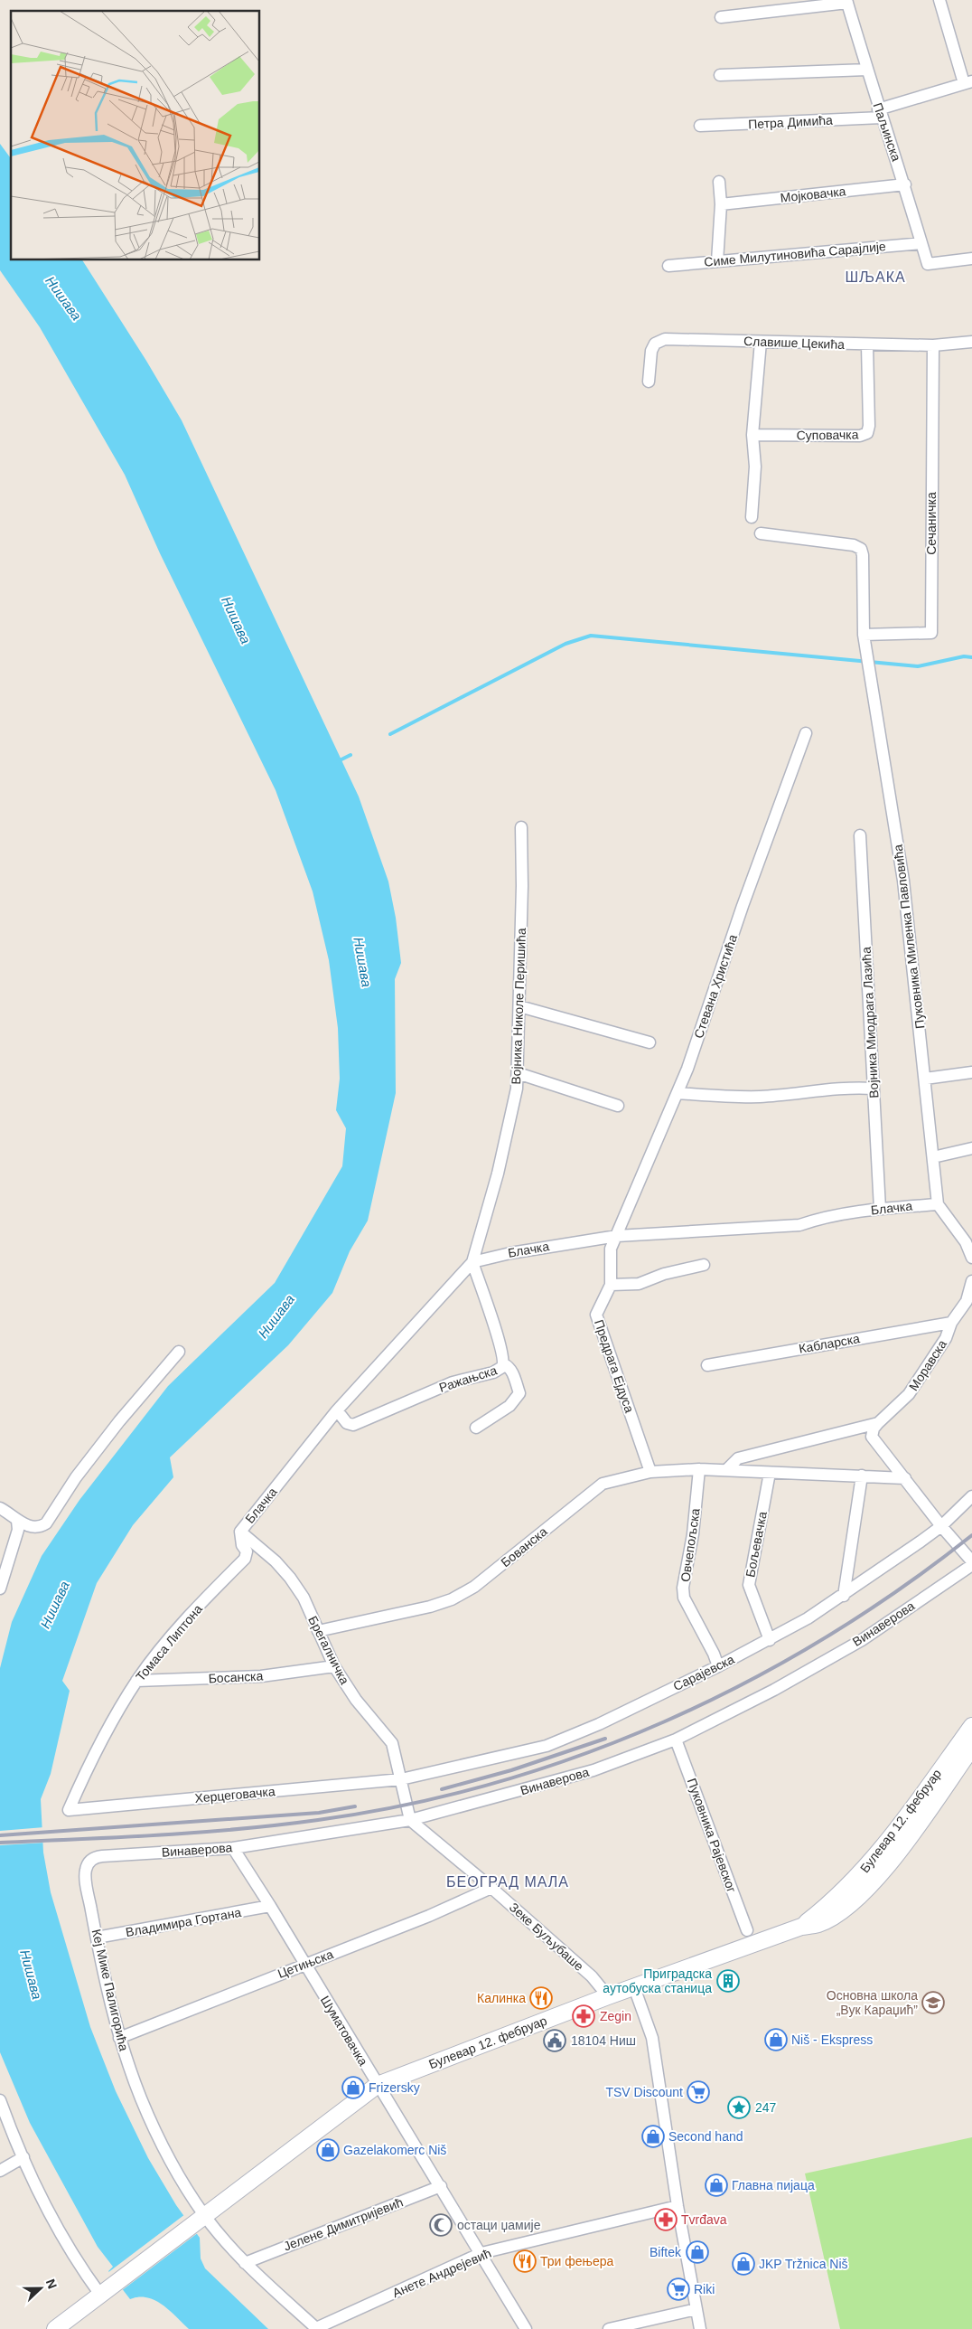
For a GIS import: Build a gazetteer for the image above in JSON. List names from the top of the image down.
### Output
{
  "streets": {
    "main road": ["Булевар 12. фебруар"],
    "street": [
      "Петра Димића",
      "Паљинска",
      "Мојковачка",
      "Симе Милутиновића Сарајлије",
      "Славише Цекића",
      "Суповачка",
      "Сечаничка",
      "Пуковника Миленка Павловића",
      "Стевана Христића",
      "Војника Николе Перишића",
      "Војника Миодрага Лазића",
      "Блачка",
      "Кабларска",
      "Моравска",
      "Предрага Ејдуса",
      "Ражањска",
      "Бољевачка",
      "Овчепољска",
      "Бованска",
      "Винаверова",
      "Томаса Липтона",
      "Брегалничка",
      "Сарајевска",
      "Босанска",
      "Херцеговачка",
      "Пуковника Рајевског",
      "Владимира Гортана",
      "Зеке Буљубаше",
      "Цетињска",
      "Кеј Мике Палигорића",
      "Шуматовачка",
      "Јелене Димитријевић",
      "Анете Андрејевић"
    ]
  },
  "crossings": [
    ["Петра Димића", "Паљинска"],
    ["Паљинска", "Мојковачка"],
    ["Паљинска", "Симе Милутиновића Сарајлије"],
    ["Славише Цекића", "Суповачка"],
    ["Славише Цекића", "Сечаничка"],
    ["Сечаничка", "Пуковника Миленка Павловића"],
    ["Пуковника Миленка Павловића", "Блачка"],
    ["Стевана Христића", "Блачка"],
    ["Стевана Христића", "Предрага Ејдуса"],
    ["Војника Николе Перишића", "Блачка"],
    ["Војника Николе Перишића", "Ражањска"],
    ["Војника Миодрага Лазића", "Блачка"],
    ["Блачка", "Предрага Ејдуса"],
    ["Блачка", "Ражањска"],
    ["Блачка", "Томаса Липтона"],
    ["Блачка", "Брегалничка"],
    ["Кабларска", "Моравска"],
    ["Предрага Ејдуса", "Бованска"],
    ["Бољевачка", "Бованска"],
    ["Бољевачка", "Сарајевска"],
    ["Овчепољска", "Бованска"],
    ["Овчепољска", "Сарајевска"],
    ["Бованска", "Брегалничка"],
    ["Винаверова", "Пуковника Рајевског"],
    ["Винаверова", "Зеке Буљубаше"],
    ["Винаверова", "Кеј Мике Палигорића"],
    ["Винаверова", "Шуматовачка"],
    ["Томаса Липтона", "Брегалничка"],
    ["Томаса Липтона", "Босанска"],
    ["Томаса Липтона", "Херцеговачка"],
    ["Брегалничка", "Сарајевска"],
    ["Брегалничка", "Босанска"],
    ["Брегалничка", "Херцеговачка"],
    ["Сарајевска", "Херцеговачка"],
    ["Булевар 12. фебруар", "Зеке Буљубаше"],
    ["Булевар 12. фебруар", "Кеј Мике Палигорића"],
    ["Булевар 12. фебруар", "Шуматовачка"],
    ["Владимира Гортана", "Кеј Мике Палигорића"],
    ["Владимира Гортана", "Шуматовачка"],
    ["Зеке Буљубаше", "Цетињска"],
    ["Цетињска", "Кеј Мике Палигорића"],
    ["Цетињска", "Шуматовачка"],
    ["Кеј Мике Палигорића", "Јелене Димитријевић"],
    ["Кеј Мике Палигорића", "Анете Андрејевић"],
    ["Шуматовачка", "Јелене Димитријевић"],
    ["Шуматовачка", "Анете Андрејевић"]
  ],
  "districts": ["ШЉАКА", "БЕОГРАД МАЛА"],
  "water": ["Нишава"],
  "places": {
    "building": ["Приградска аутобуска станица"],
    "restaurant": ["Калинка", "Три фењера"],
    "school or university": ["Основна школа „Вук Караџић”"],
    "pharmacy": ["Zegin", "Tvrđava"],
    "shop": [
      "Niš - Ekspress",
      "Frizersky",
      "Second hand",
      "Gazelakomerc Niš",
      "Главна пијаца",
      "Biftek",
      "JKP Tržnica Niš"
    ],
    "public building": ["18104 Ниш"],
    "supermarket": ["TSV Discount", "Riki"],
    "place": ["247"],
    "mosque": ["остаци џамије"]
  },
  "north": "right"
}
